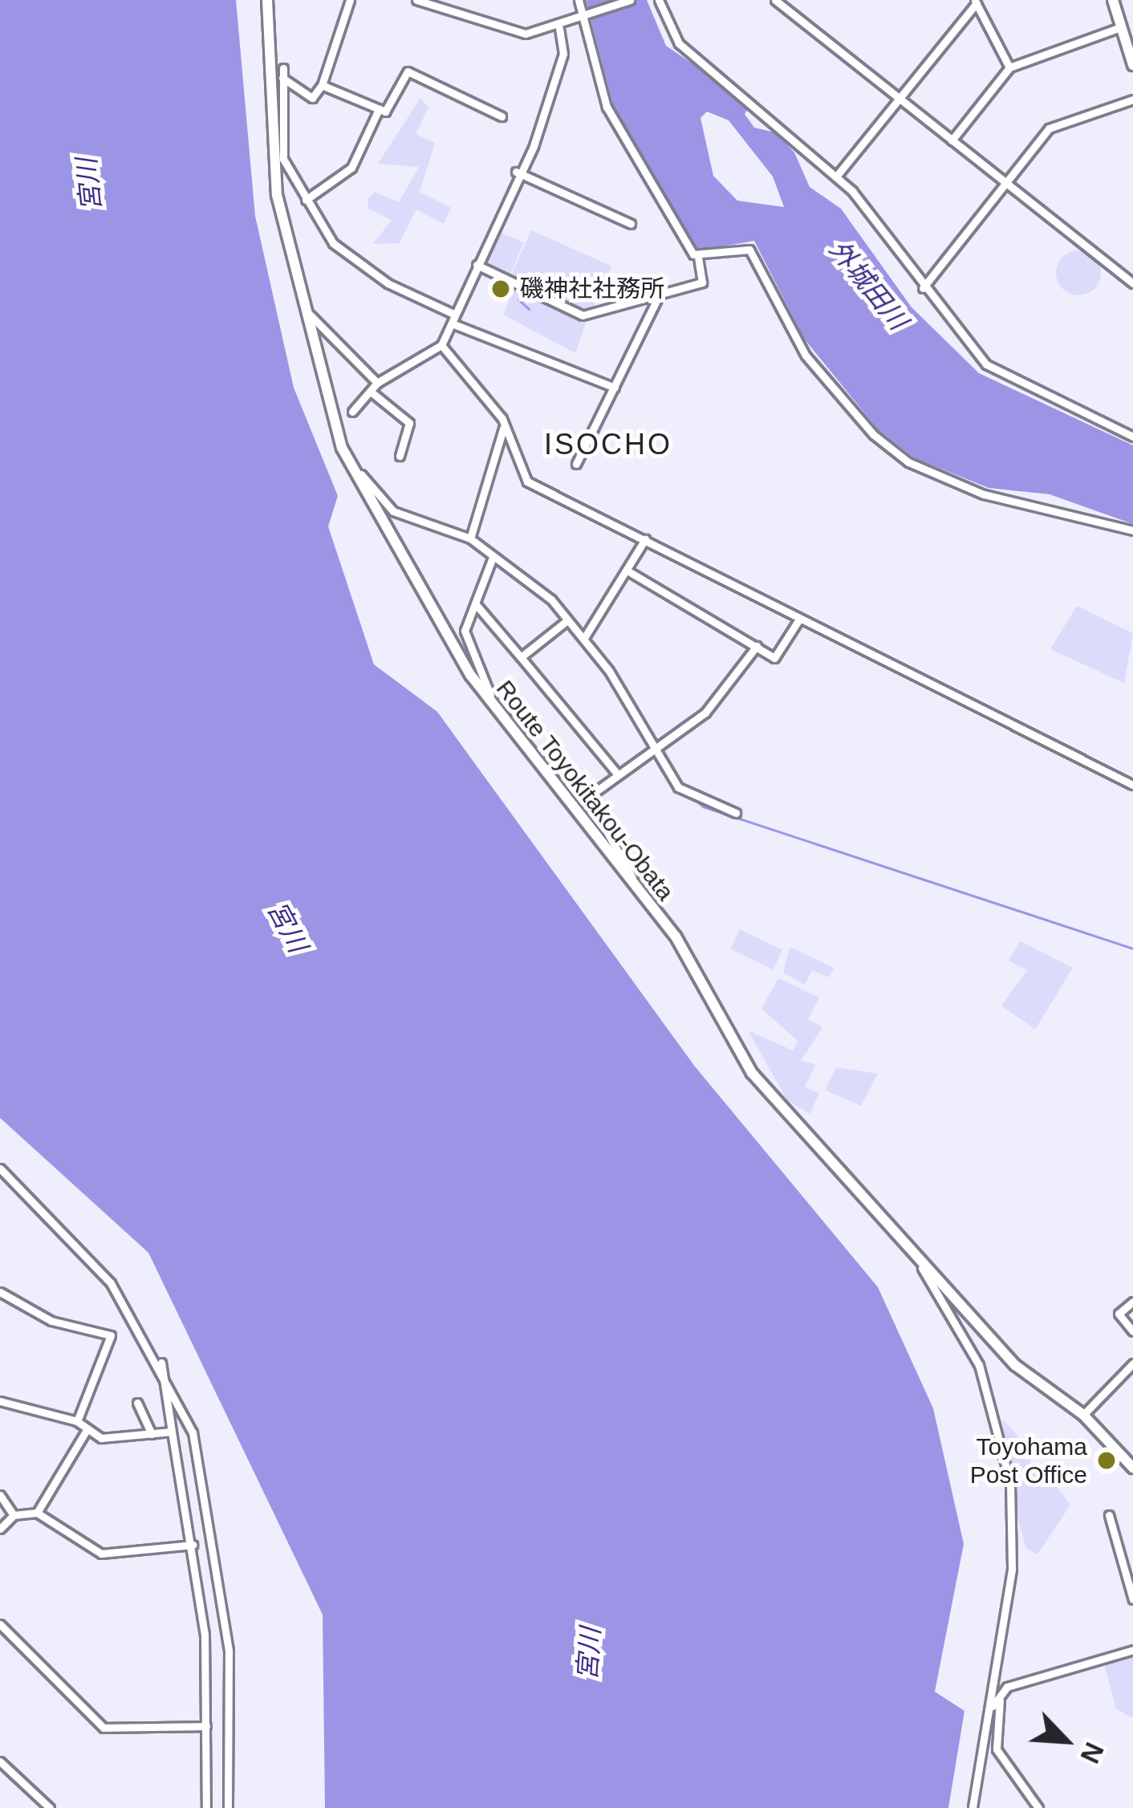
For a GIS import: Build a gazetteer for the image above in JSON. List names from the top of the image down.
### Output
{
  "streets": {
    "main road": ["Route Toyokitakou-Obata"]
  },
  "districts": ["ISOCHO"],
  "water": ["宮川", "外城田川"],
  "places": ["磯神社社務所", "Toyohama Post Office"],
  "north": "bottom right"
}
